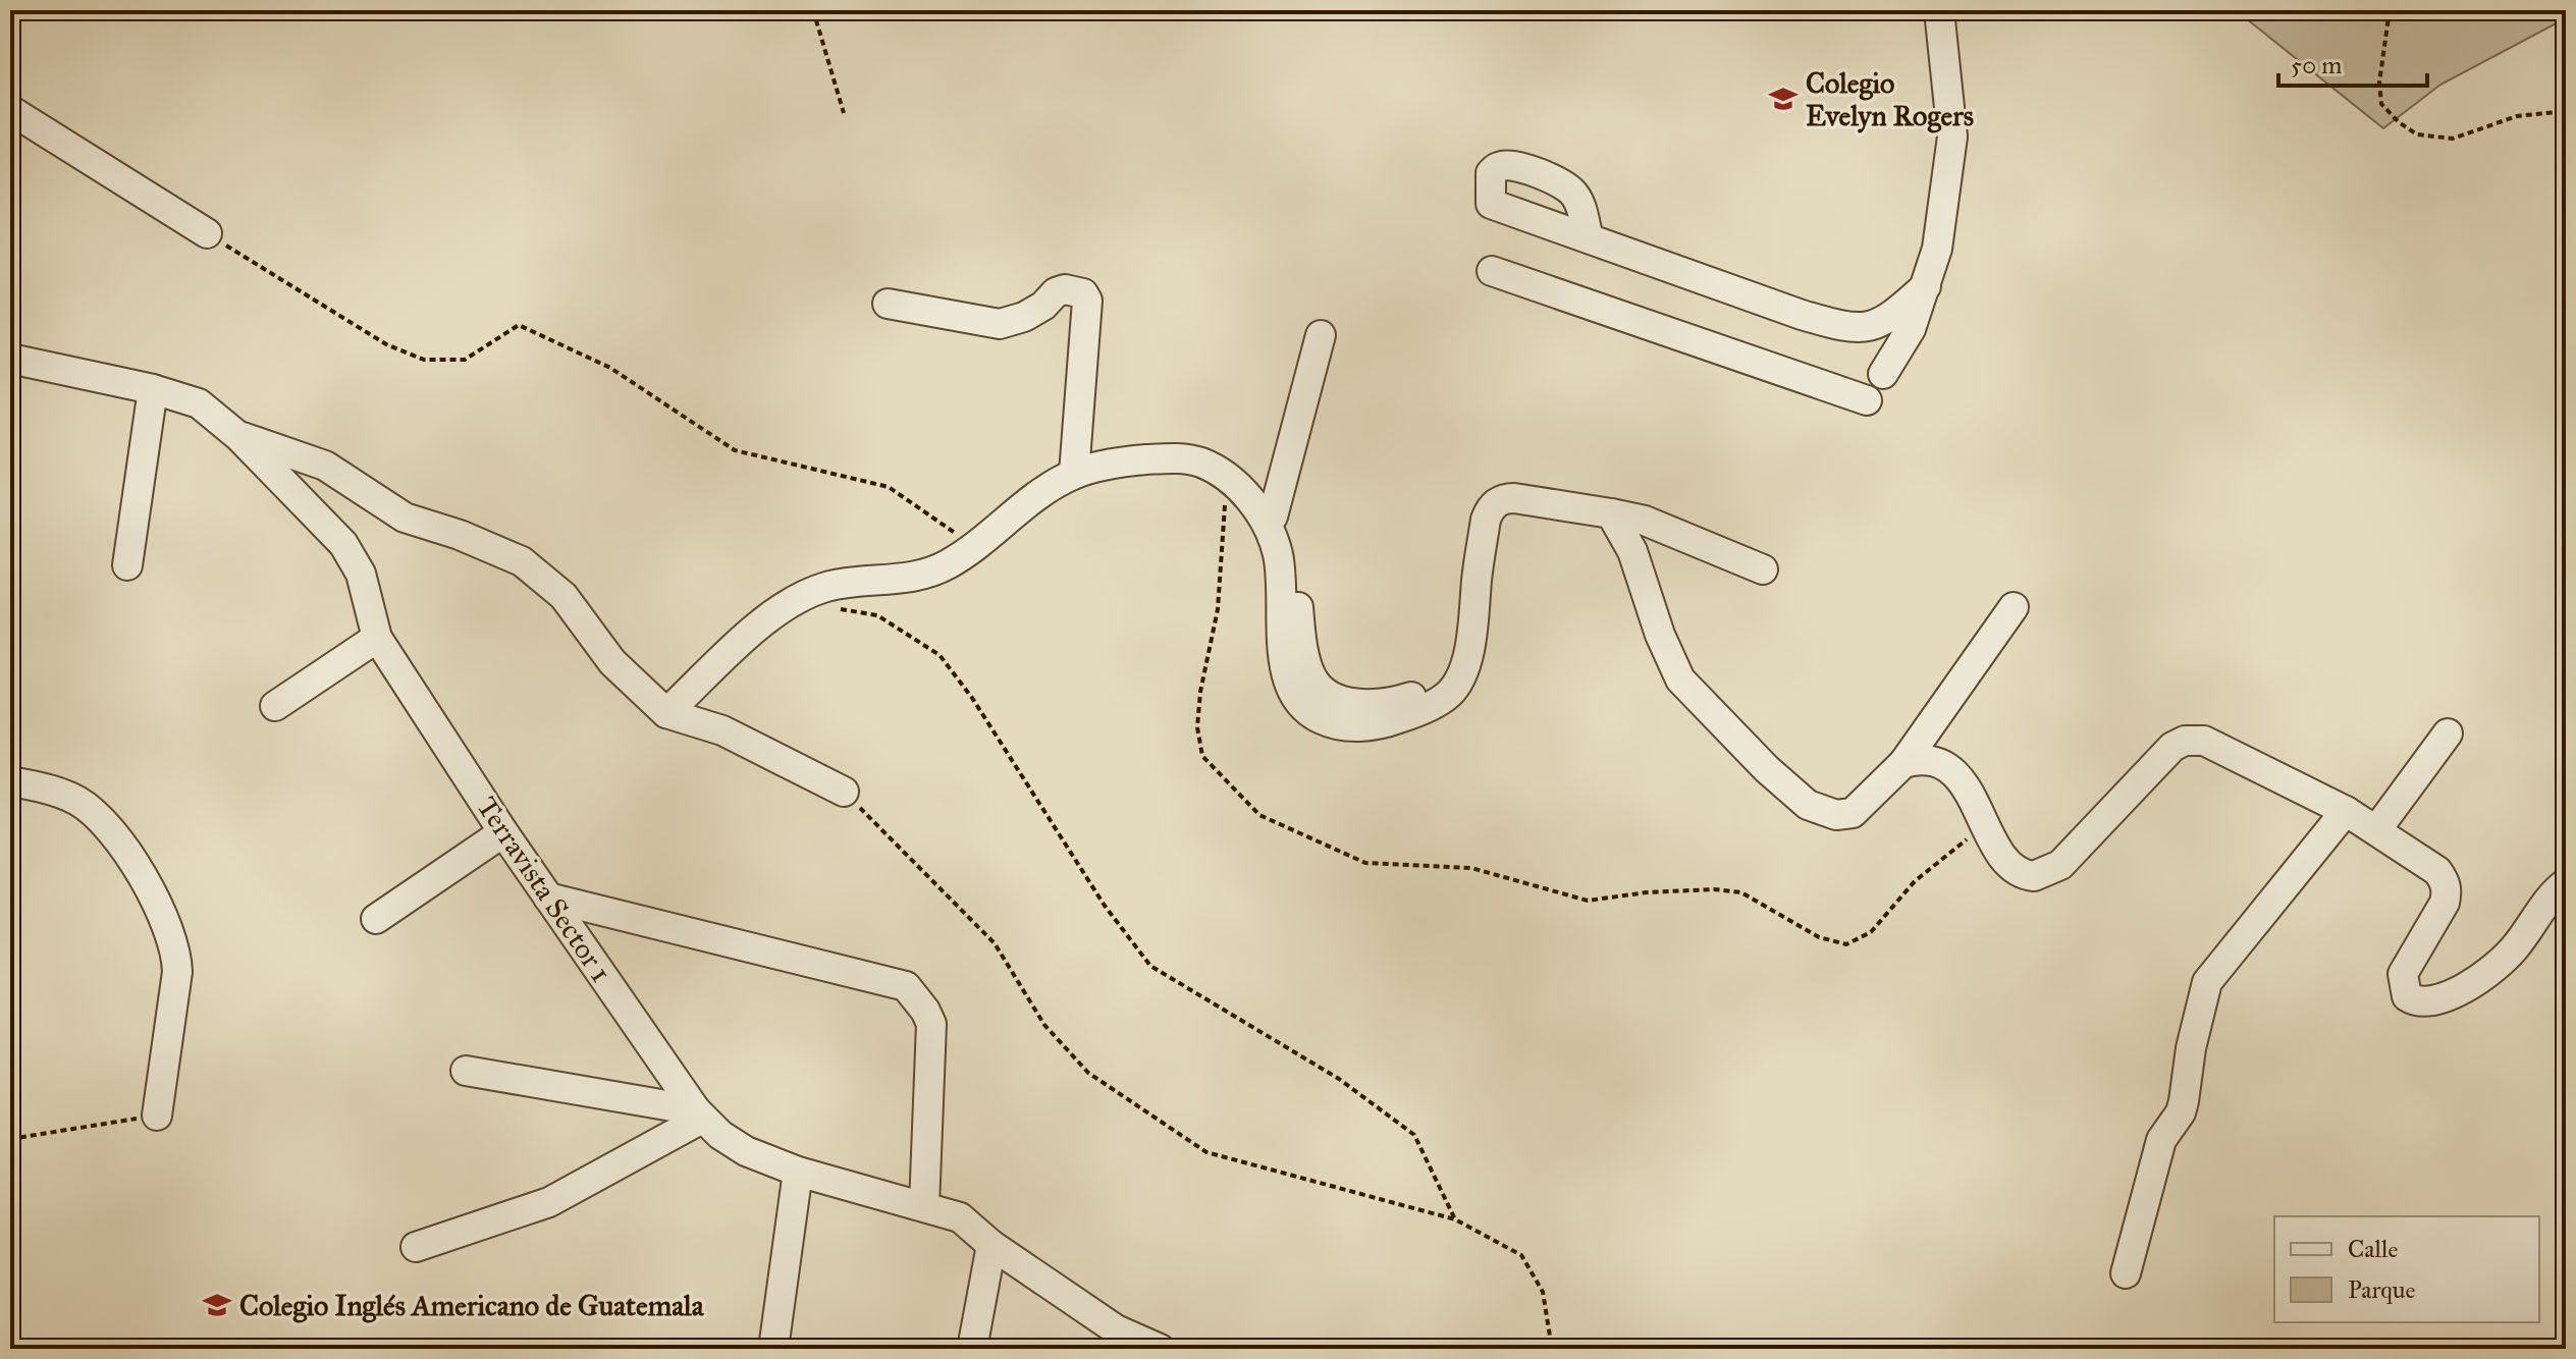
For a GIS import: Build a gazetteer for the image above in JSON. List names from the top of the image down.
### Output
{
  "streets": {
    "street": ["Terravista Sector 1"]
  },
  "places": {
    "school or university": ["Colegio Evelyn Rogers", "Colegio Inglés Americano de Guatemala"]
  },
  "legend": ["Calle", "Parque"],
  "scale_bar": "50 m"
}
